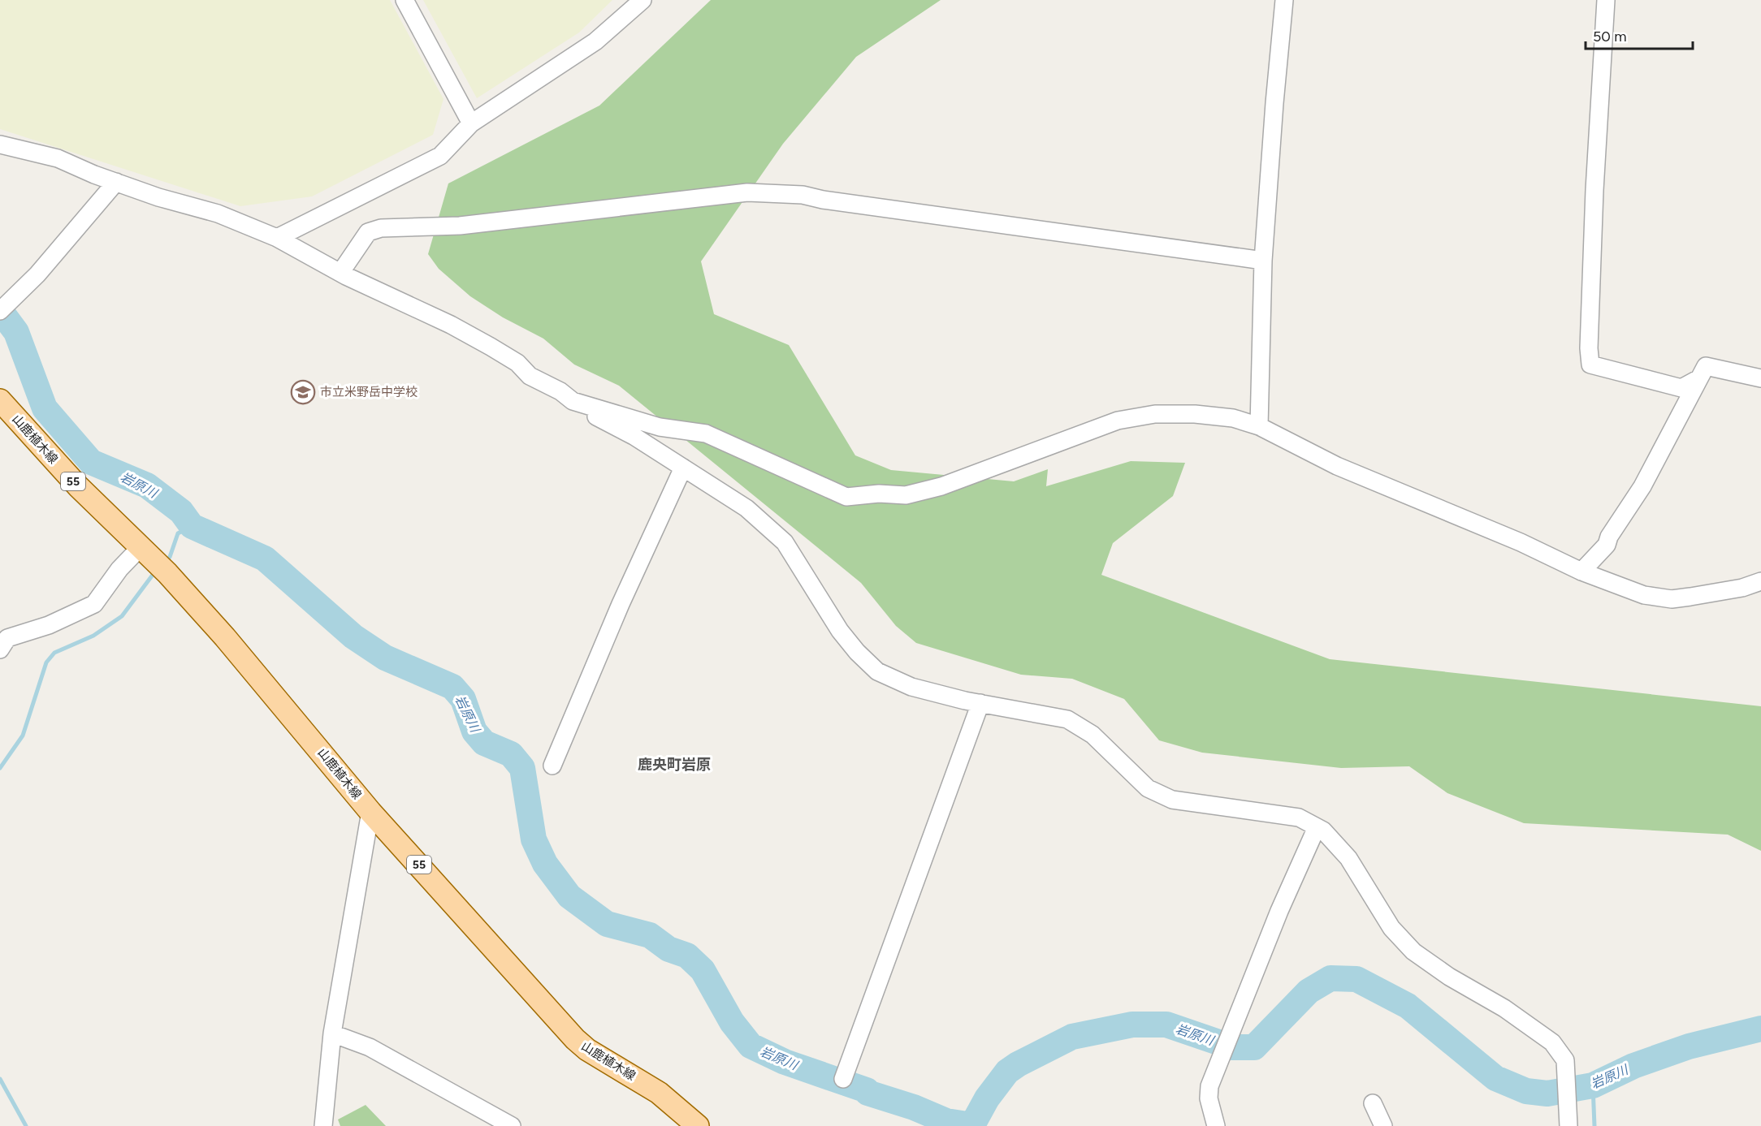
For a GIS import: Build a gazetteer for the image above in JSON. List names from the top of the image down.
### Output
{
  "streets": {
    "main road": ["山鹿植木線", "55"]
  },
  "districts": ["鹿央町岩原"],
  "water": ["岩原川"],
  "places": {
    "school or university": ["市立米野岳中学校"]
  },
  "scale_bar": "50 m"
}
